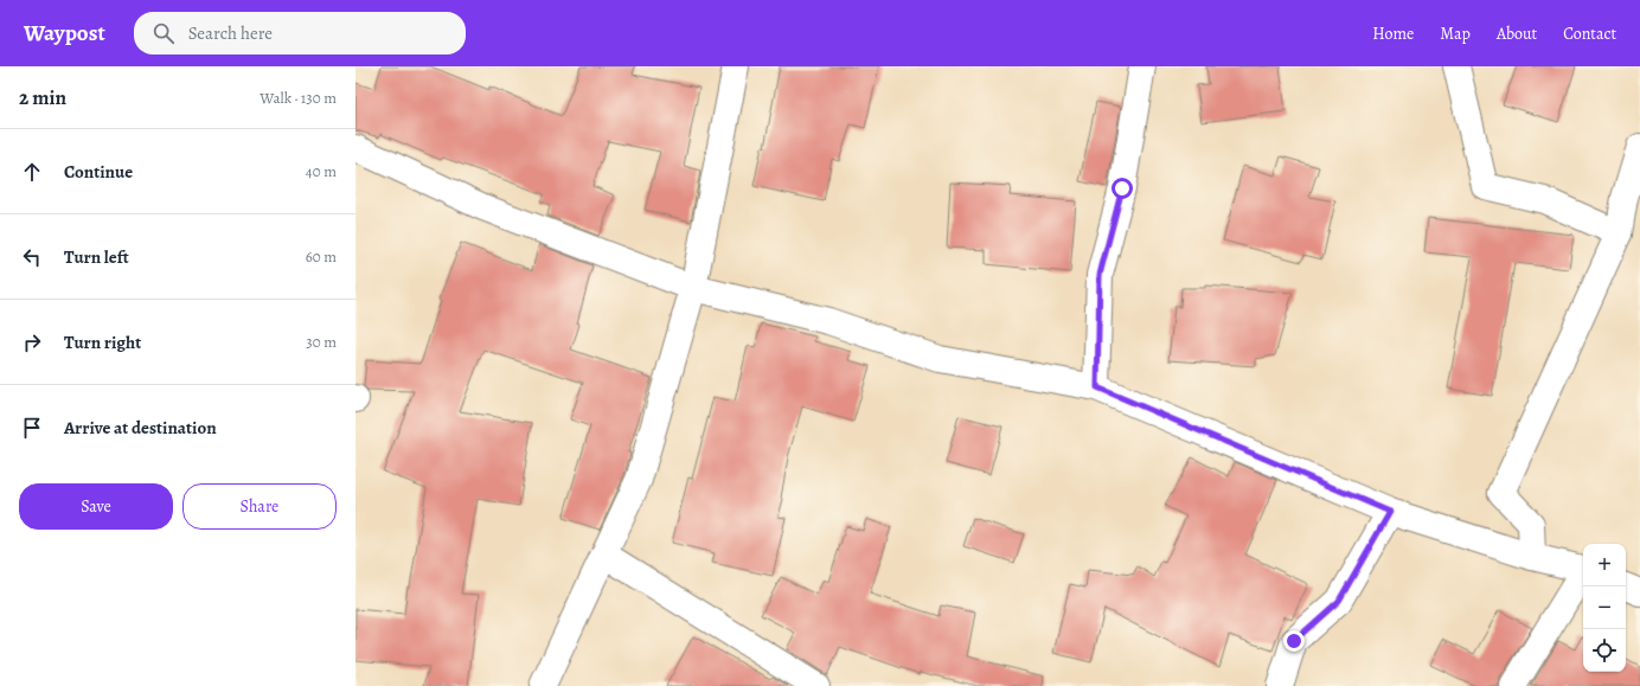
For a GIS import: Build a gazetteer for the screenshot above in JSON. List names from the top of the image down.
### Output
{
  "page": {
    "header": "Waypost",
    "search": "Search here",
    "nav": [
      "Home",
      "Map",
      "About",
      "Contact"
    ],
    "heading": ["2 min", "Walk · 130 m"],
    "list": [
      ["Continue", "40 m"],
      ["Turn left", "60 m"],
      ["Turn right", "30 m"],
      "Arrive at destination"
    ],
    "buttons": ["Save", "Share"],
    "map_buttons": ["+", "−"]
  }
}
